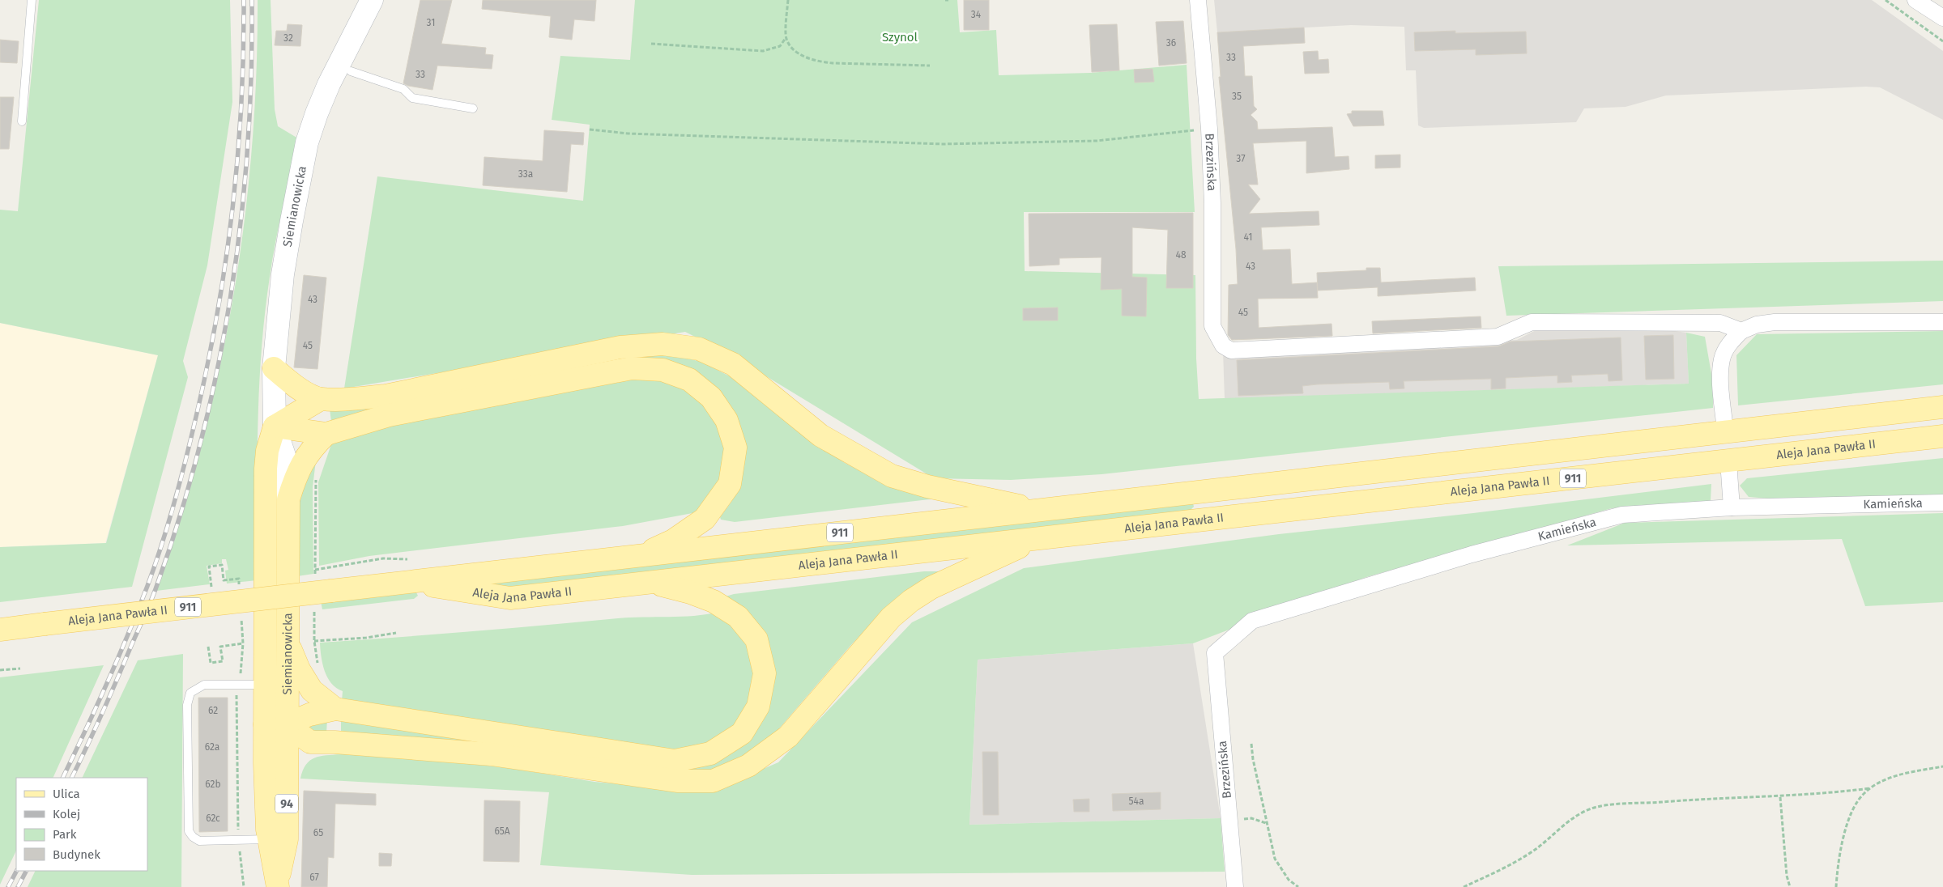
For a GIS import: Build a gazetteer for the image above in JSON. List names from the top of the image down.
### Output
{
  "streets": {
    "main road": [
      "Siemianowicka",
      "Aleja Jana Pawła II",
      "911",
      "94"
    ],
    "street": ["Brzezińska", "Kamieńska"]
  },
  "crossings": [
    ["Brzezińska", "Kamieńska"]
  ],
  "parks": ["Szynol"],
  "house_numbers": [
    "34",
    "31",
    "32",
    "36",
    "33",
    "33",
    "35",
    "37",
    "33a",
    "41",
    "48",
    "43",
    "43",
    "45",
    "45",
    "62",
    "62a",
    "62b",
    "54a",
    "62c",
    "65A",
    "65",
    "67"
  ],
  "legend": [
    "Ulica",
    "Kolej",
    "Park",
    "Budynek"
  ]
}
